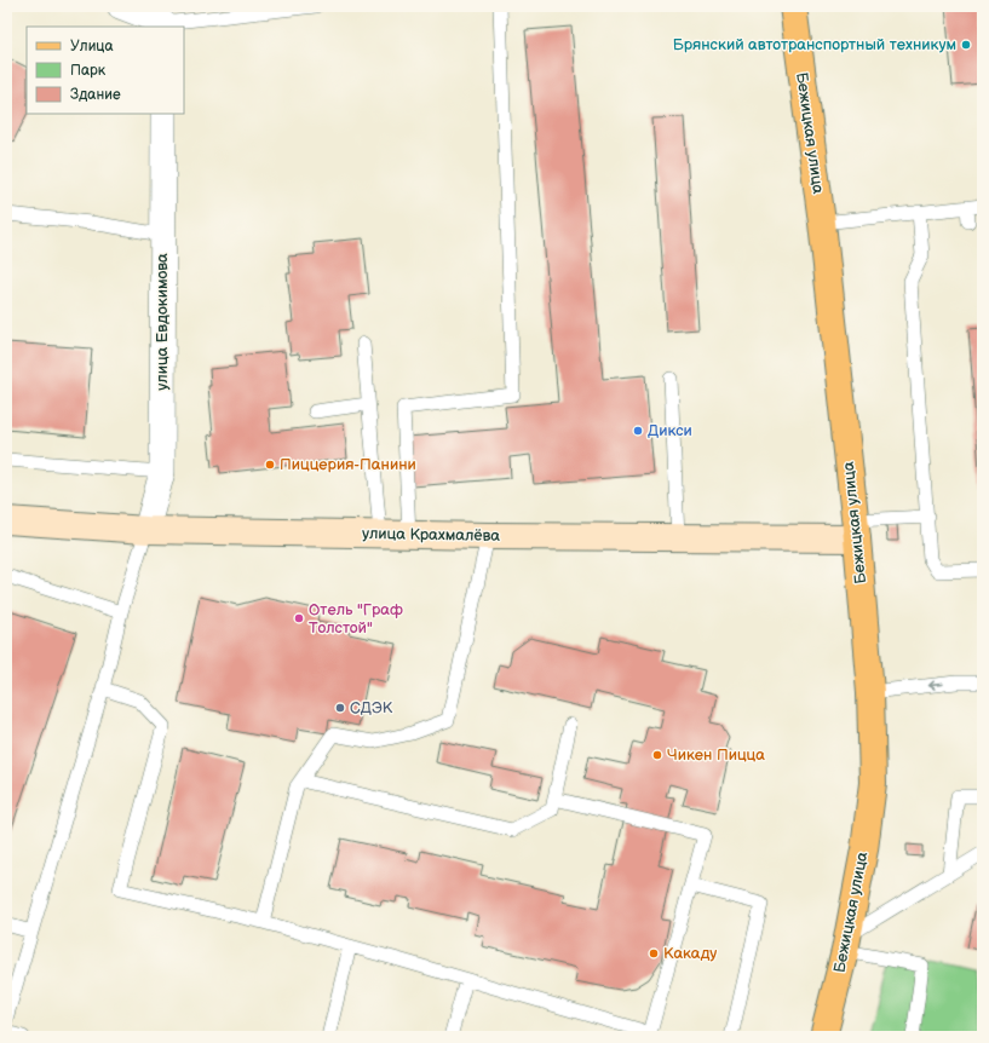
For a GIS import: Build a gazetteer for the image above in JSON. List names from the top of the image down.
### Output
{
  "streets": {
    "main road": ["Бежицкая улица", "улица Крахмалёва"],
    "street": ["улица Евдокимова"]
  },
  "crossings": [
    ["Бежицкая улица", "улица Крахмалёва"],
    ["улица Евдокимова", "улица Крахмалёва"]
  ],
  "places": [
    "Брянский автотранспортный техникум",
    "Дикси",
    "Пиццерия-Панини",
    "Отель \"Граф Толстой\"",
    "СДЭК",
    "Чикен Пицца",
    "Какаду"
  ],
  "legend": ["Улица", "Парк", "Здание"]
}
